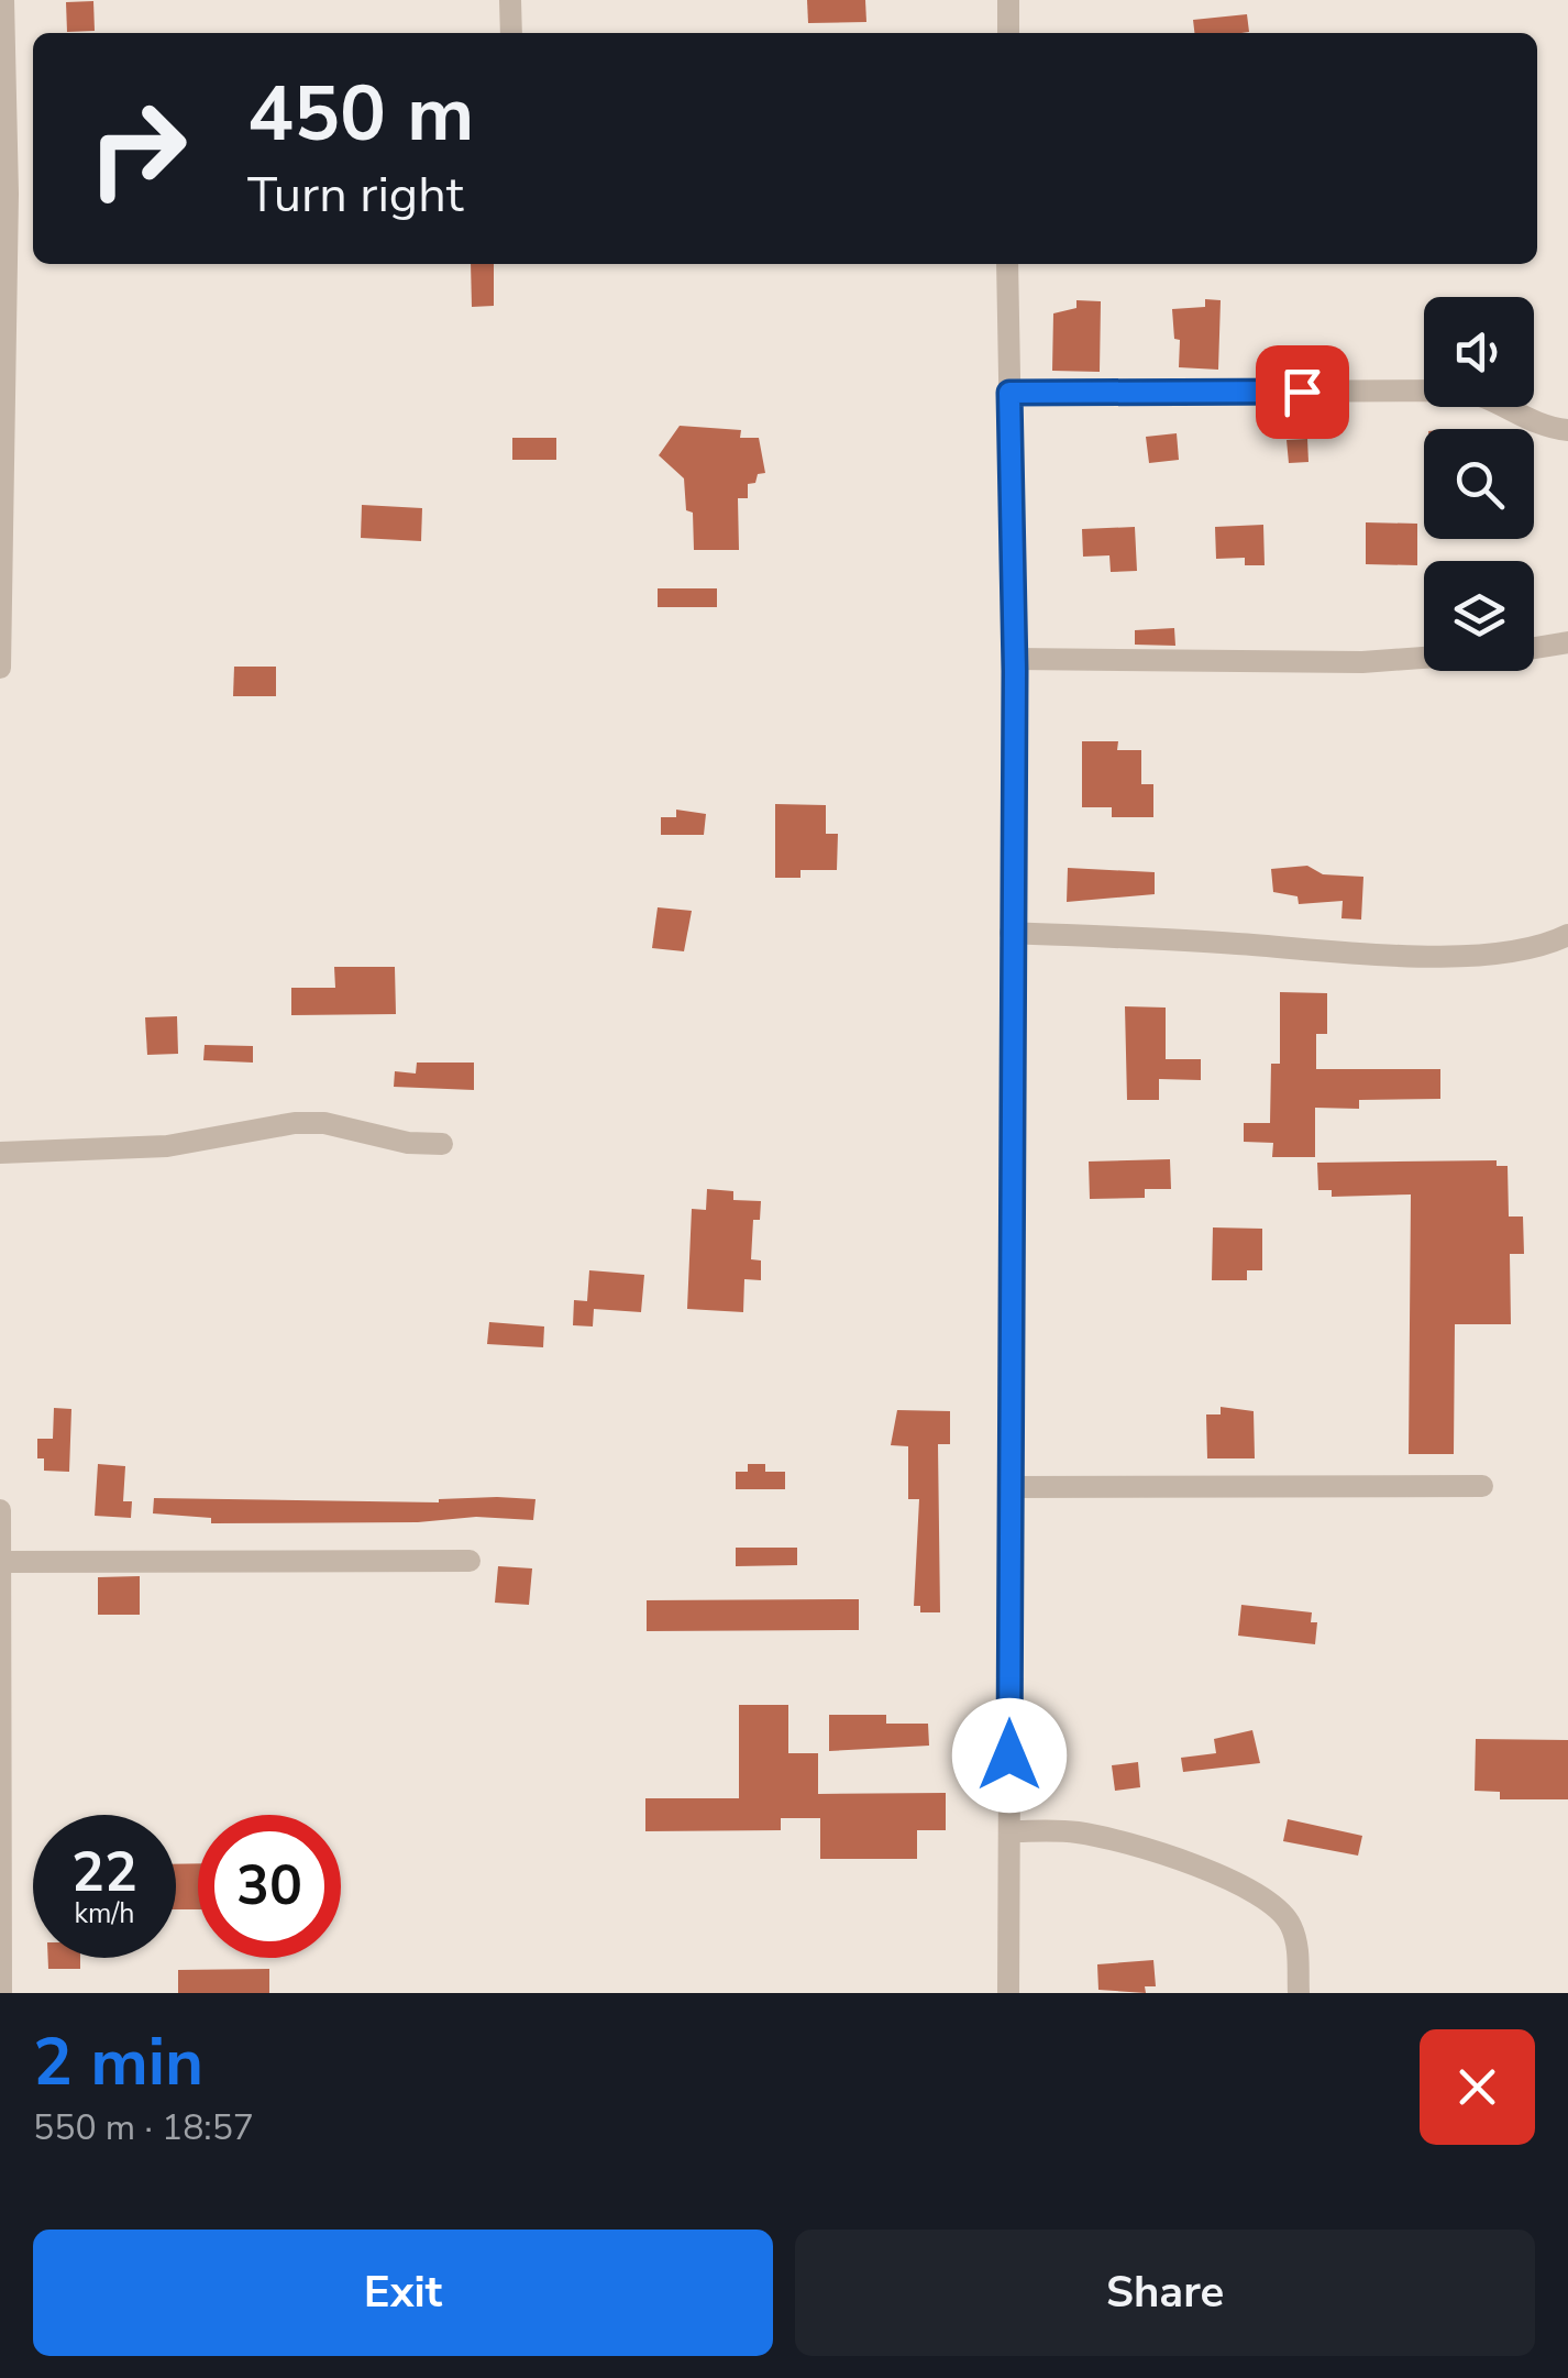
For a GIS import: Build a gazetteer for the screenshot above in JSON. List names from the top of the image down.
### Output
{
  "page": {
    "turn": ["450 m", "Turn right"],
    "speed": "22 km/h",
    "limit": "30",
    "heading": ["2 min", "550 m · 18:57"],
    "buttons": ["Exit", "Share"]
  }
}
